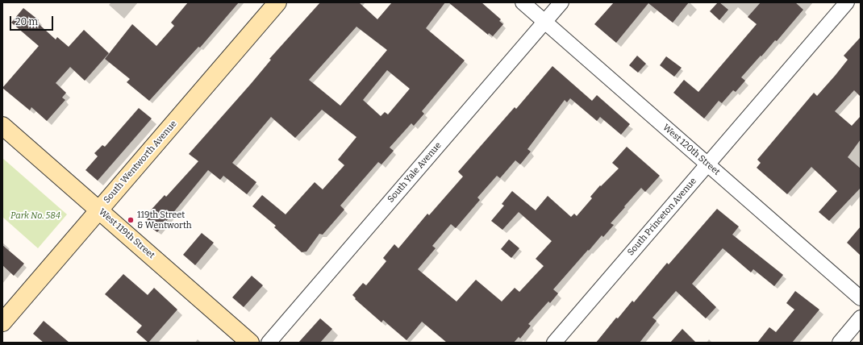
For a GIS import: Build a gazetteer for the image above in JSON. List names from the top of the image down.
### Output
{
  "streets": {
    "street": [
      "West 120th Street",
      "South Wentworth Avenue",
      "South Yale Avenue",
      "South Princeton Avenue",
      "West 119th Street"
    ]
  },
  "crossings": [
    ["West 120th Street", "South Yale Avenue"],
    ["West 120th Street", "South Princeton Avenue"],
    ["South Wentworth Avenue", "West 119th Street"]
  ],
  "parks": ["Park No. 584"],
  "places": ["119th Street & Wentworth"],
  "scale_bar": "20 m"
}
